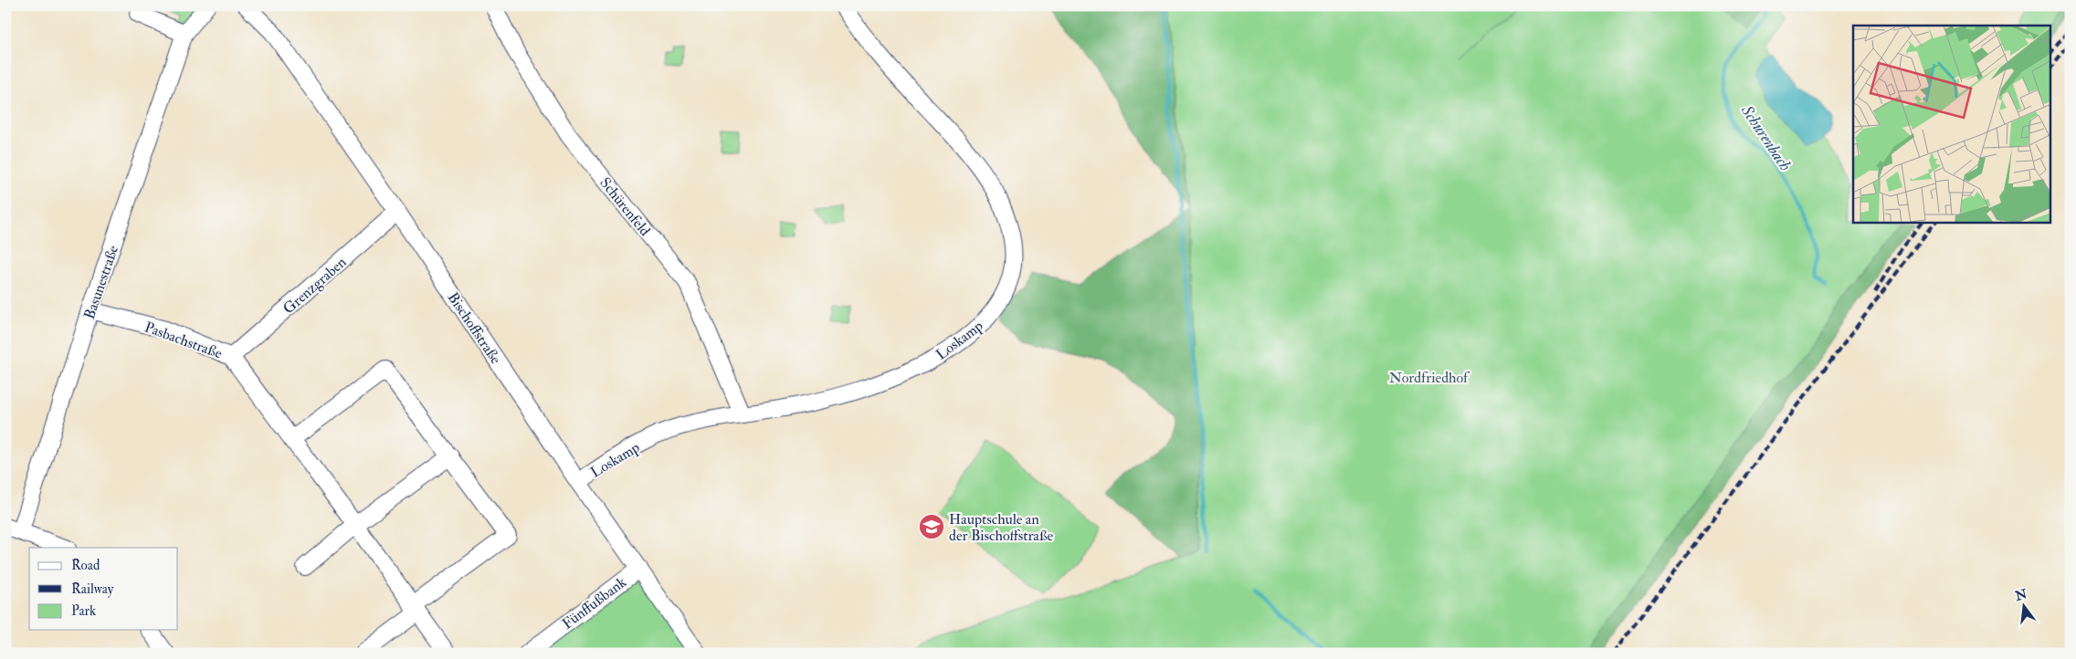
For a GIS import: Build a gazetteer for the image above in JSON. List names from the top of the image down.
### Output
{
  "streets": {
    "street": [
      "Schürenfeld",
      "Basunestraße",
      "Grenzgraben",
      "Bischoffstraße",
      "Pasbachstraße",
      "Loskamp",
      "Fünffußbank"
    ]
  },
  "crossings": [
    ["Schürenfeld", "Loskamp"],
    ["Basunestraße", "Pasbachstraße"],
    ["Grenzgraben", "Bischoffstraße"],
    ["Grenzgraben", "Pasbachstraße"],
    ["Bischoffstraße", "Loskamp"],
    ["Bischoffstraße", "Fünffußbank"]
  ],
  "water": ["Schurenbach"],
  "parks": ["Nordfriedhof"],
  "places": {
    "school or university": ["Hauptschule an der Bischoffstraße"]
  },
  "legend": ["Road", "Railway", "Park"],
  "north": "top"
}
